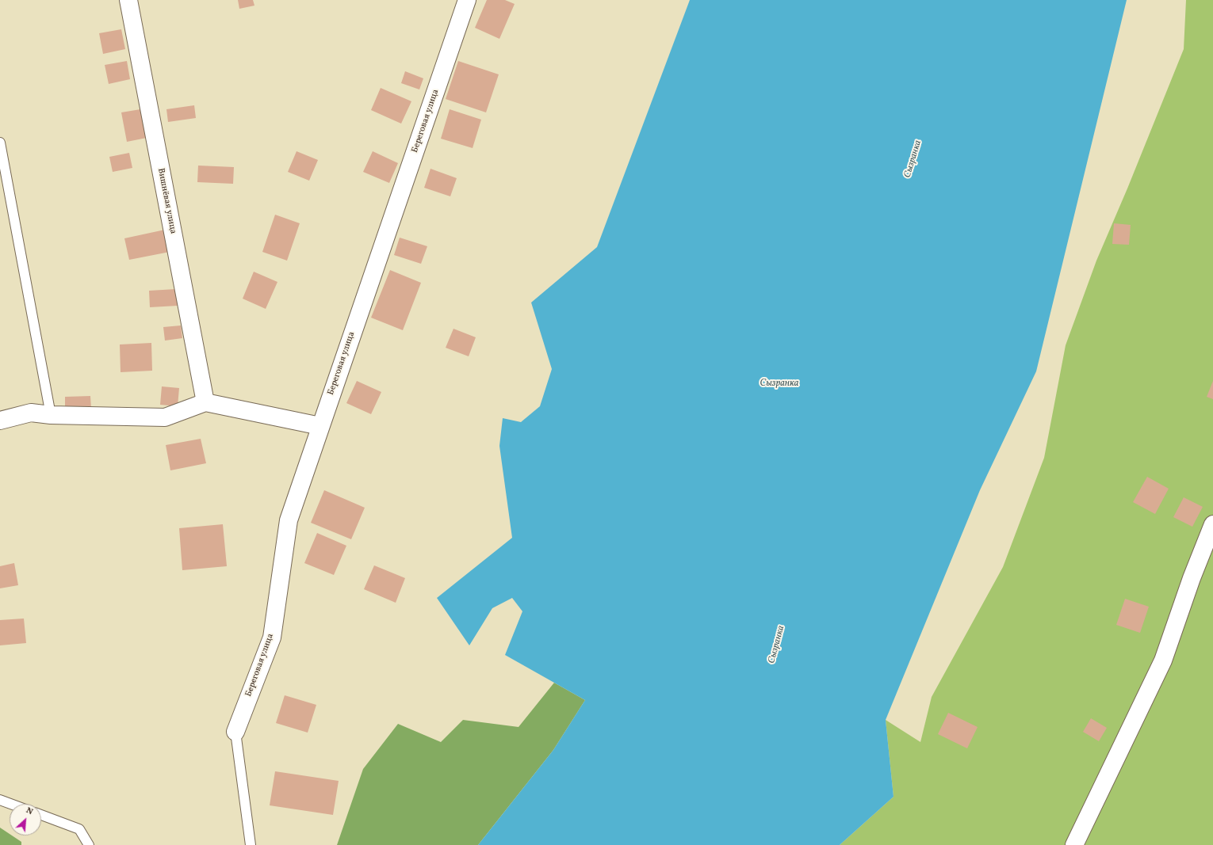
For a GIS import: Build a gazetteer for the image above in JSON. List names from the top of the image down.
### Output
{
  "streets": {
    "street": ["Береговая улица", "Вишнёвая улица"]
  },
  "water": ["Сызранка"],
  "north": "top right"
}
